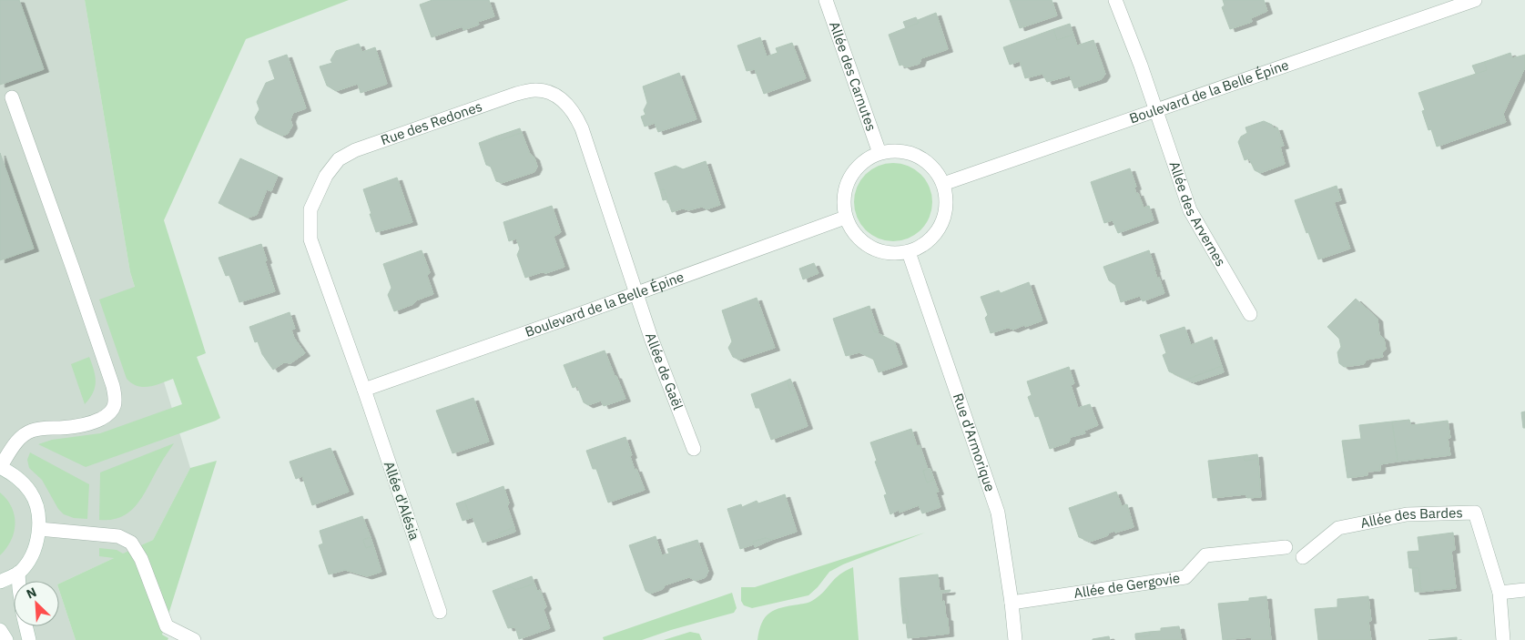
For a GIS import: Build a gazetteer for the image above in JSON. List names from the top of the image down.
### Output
{
  "streets": {
    "street": [
      "Allée des Carnutes",
      "Boulevard de la Belle Épine",
      "Rue des Redones",
      "Allée des Arvernes",
      "Allée de Gaël",
      "Rue d'Armorique",
      "Allée d'Alésia",
      "Allée des Bardes",
      "Allée de Gergovie"
    ]
  },
  "crossings": [
    ["Allée des Carnutes", "Boulevard de la Belle Épine"],
    ["Allée des Carnutes", "Rue d'Armorique"],
    ["Boulevard de la Belle Épine", "Rue des Redones"],
    ["Boulevard de la Belle Épine", "Allée des Arvernes"],
    ["Boulevard de la Belle Épine", "Allée de Gaël"],
    ["Boulevard de la Belle Épine", "Rue d'Armorique"],
    ["Boulevard de la Belle Épine", "Allée d'Alésia"],
    ["Rue des Redones", "Allée de Gaël"],
    ["Rue des Redones", "Allée d'Alésia"],
    ["Rue d'Armorique", "Allée de Gergovie"]
  ],
  "north": "top left"
}
